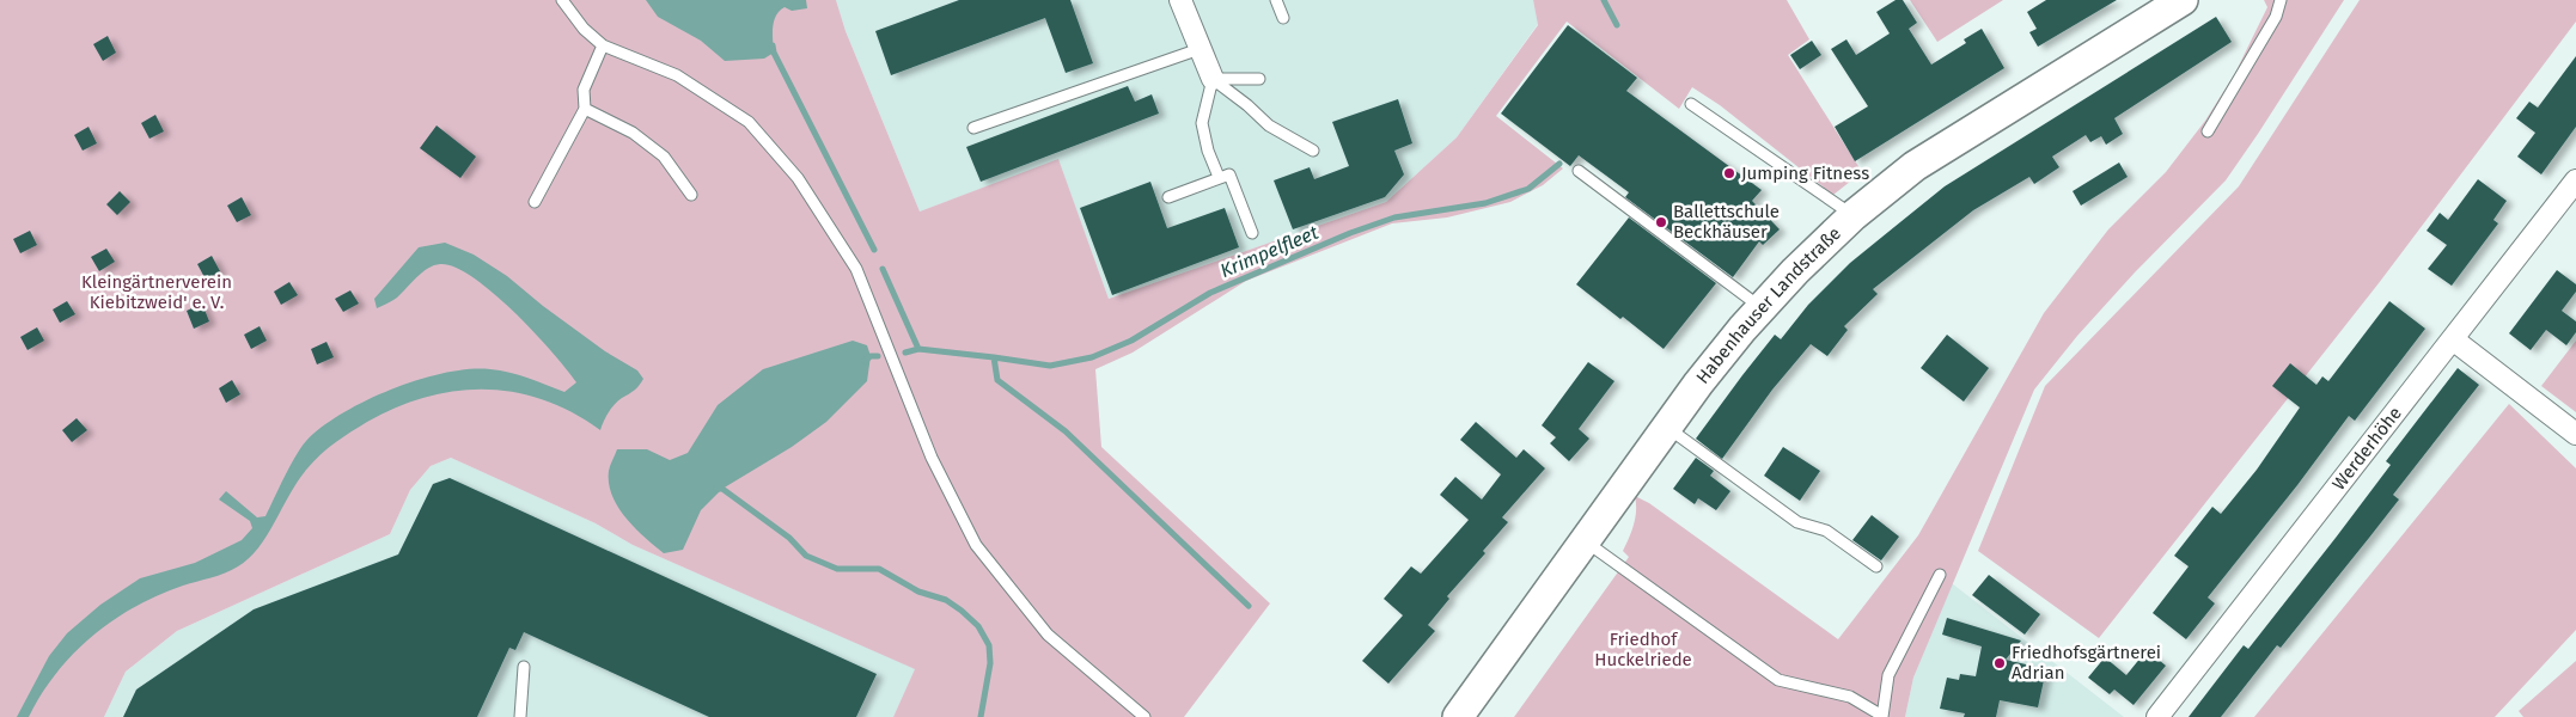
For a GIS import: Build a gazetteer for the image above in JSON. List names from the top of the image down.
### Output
{
  "streets": {
    "street": ["Habenhauser Landstraße", "Werderhöhe"]
  },
  "water": ["Krimpelfleet"],
  "parks": ["Kleingärtnerverein Kiebitzweid' e. V.", "Friedhof Huckelriede"],
  "places": ["Jumping Fitness", "Ballettschule Beckhäuser", "Friedhofsgärtnerei Adrian"]
}
